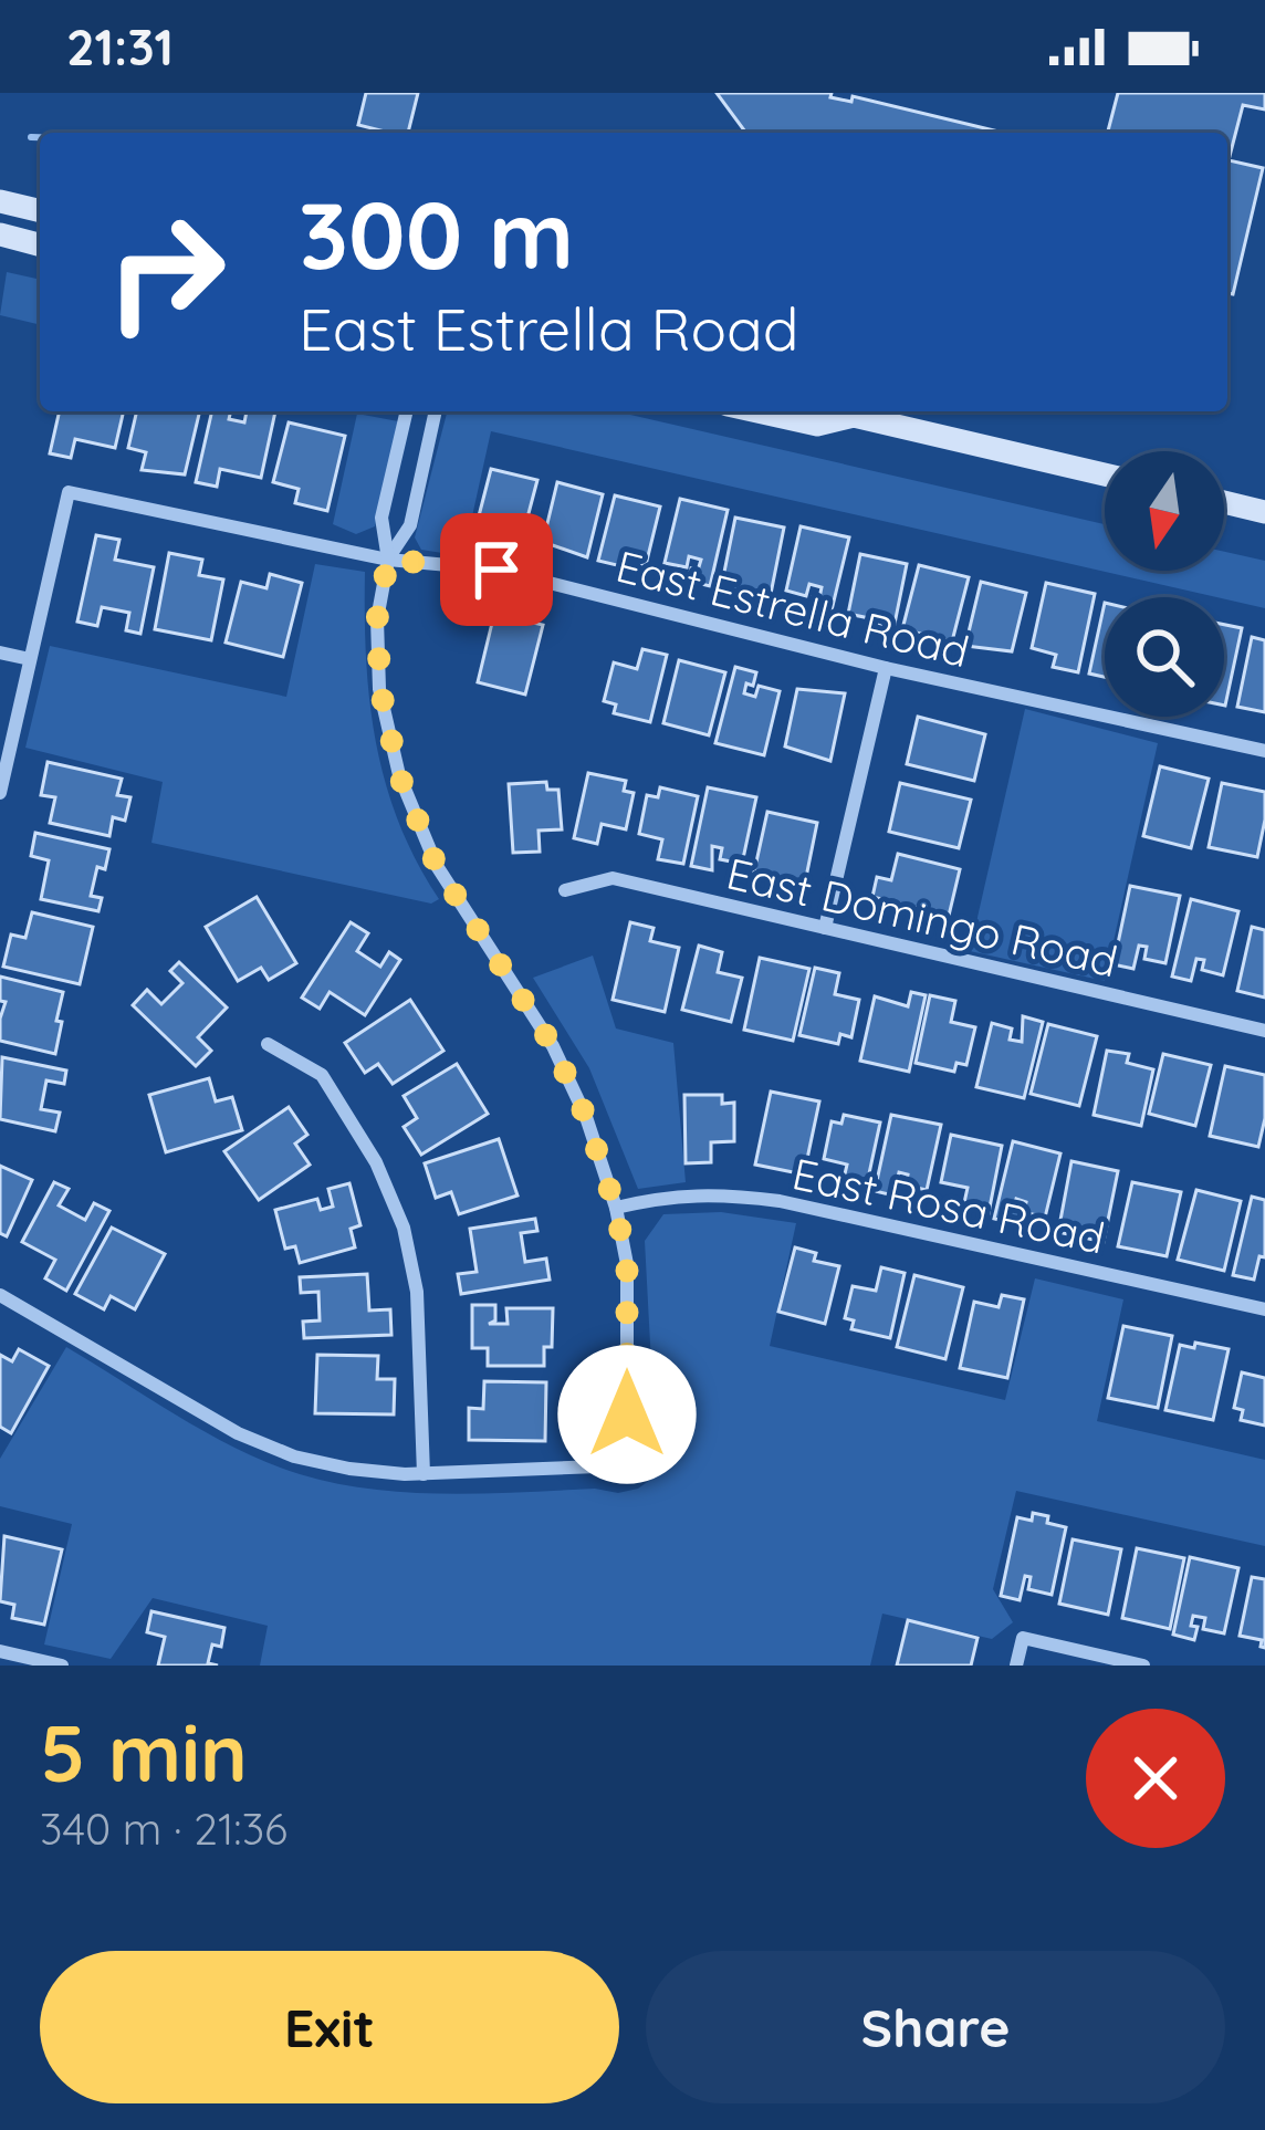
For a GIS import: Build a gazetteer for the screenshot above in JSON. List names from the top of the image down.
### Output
{
  "streets": {
    "street": ["East Estrella Road", "East Domingo Road", "East Rosa Road"]
  },
  "north": "bottom",
  "page": {
    "status": "21:31",
    "turn": ["300 m", "East Estrella Road"],
    "heading": ["5 min", "340 m · 21:36"],
    "buttons": ["Exit", "Share"]
  }
}
